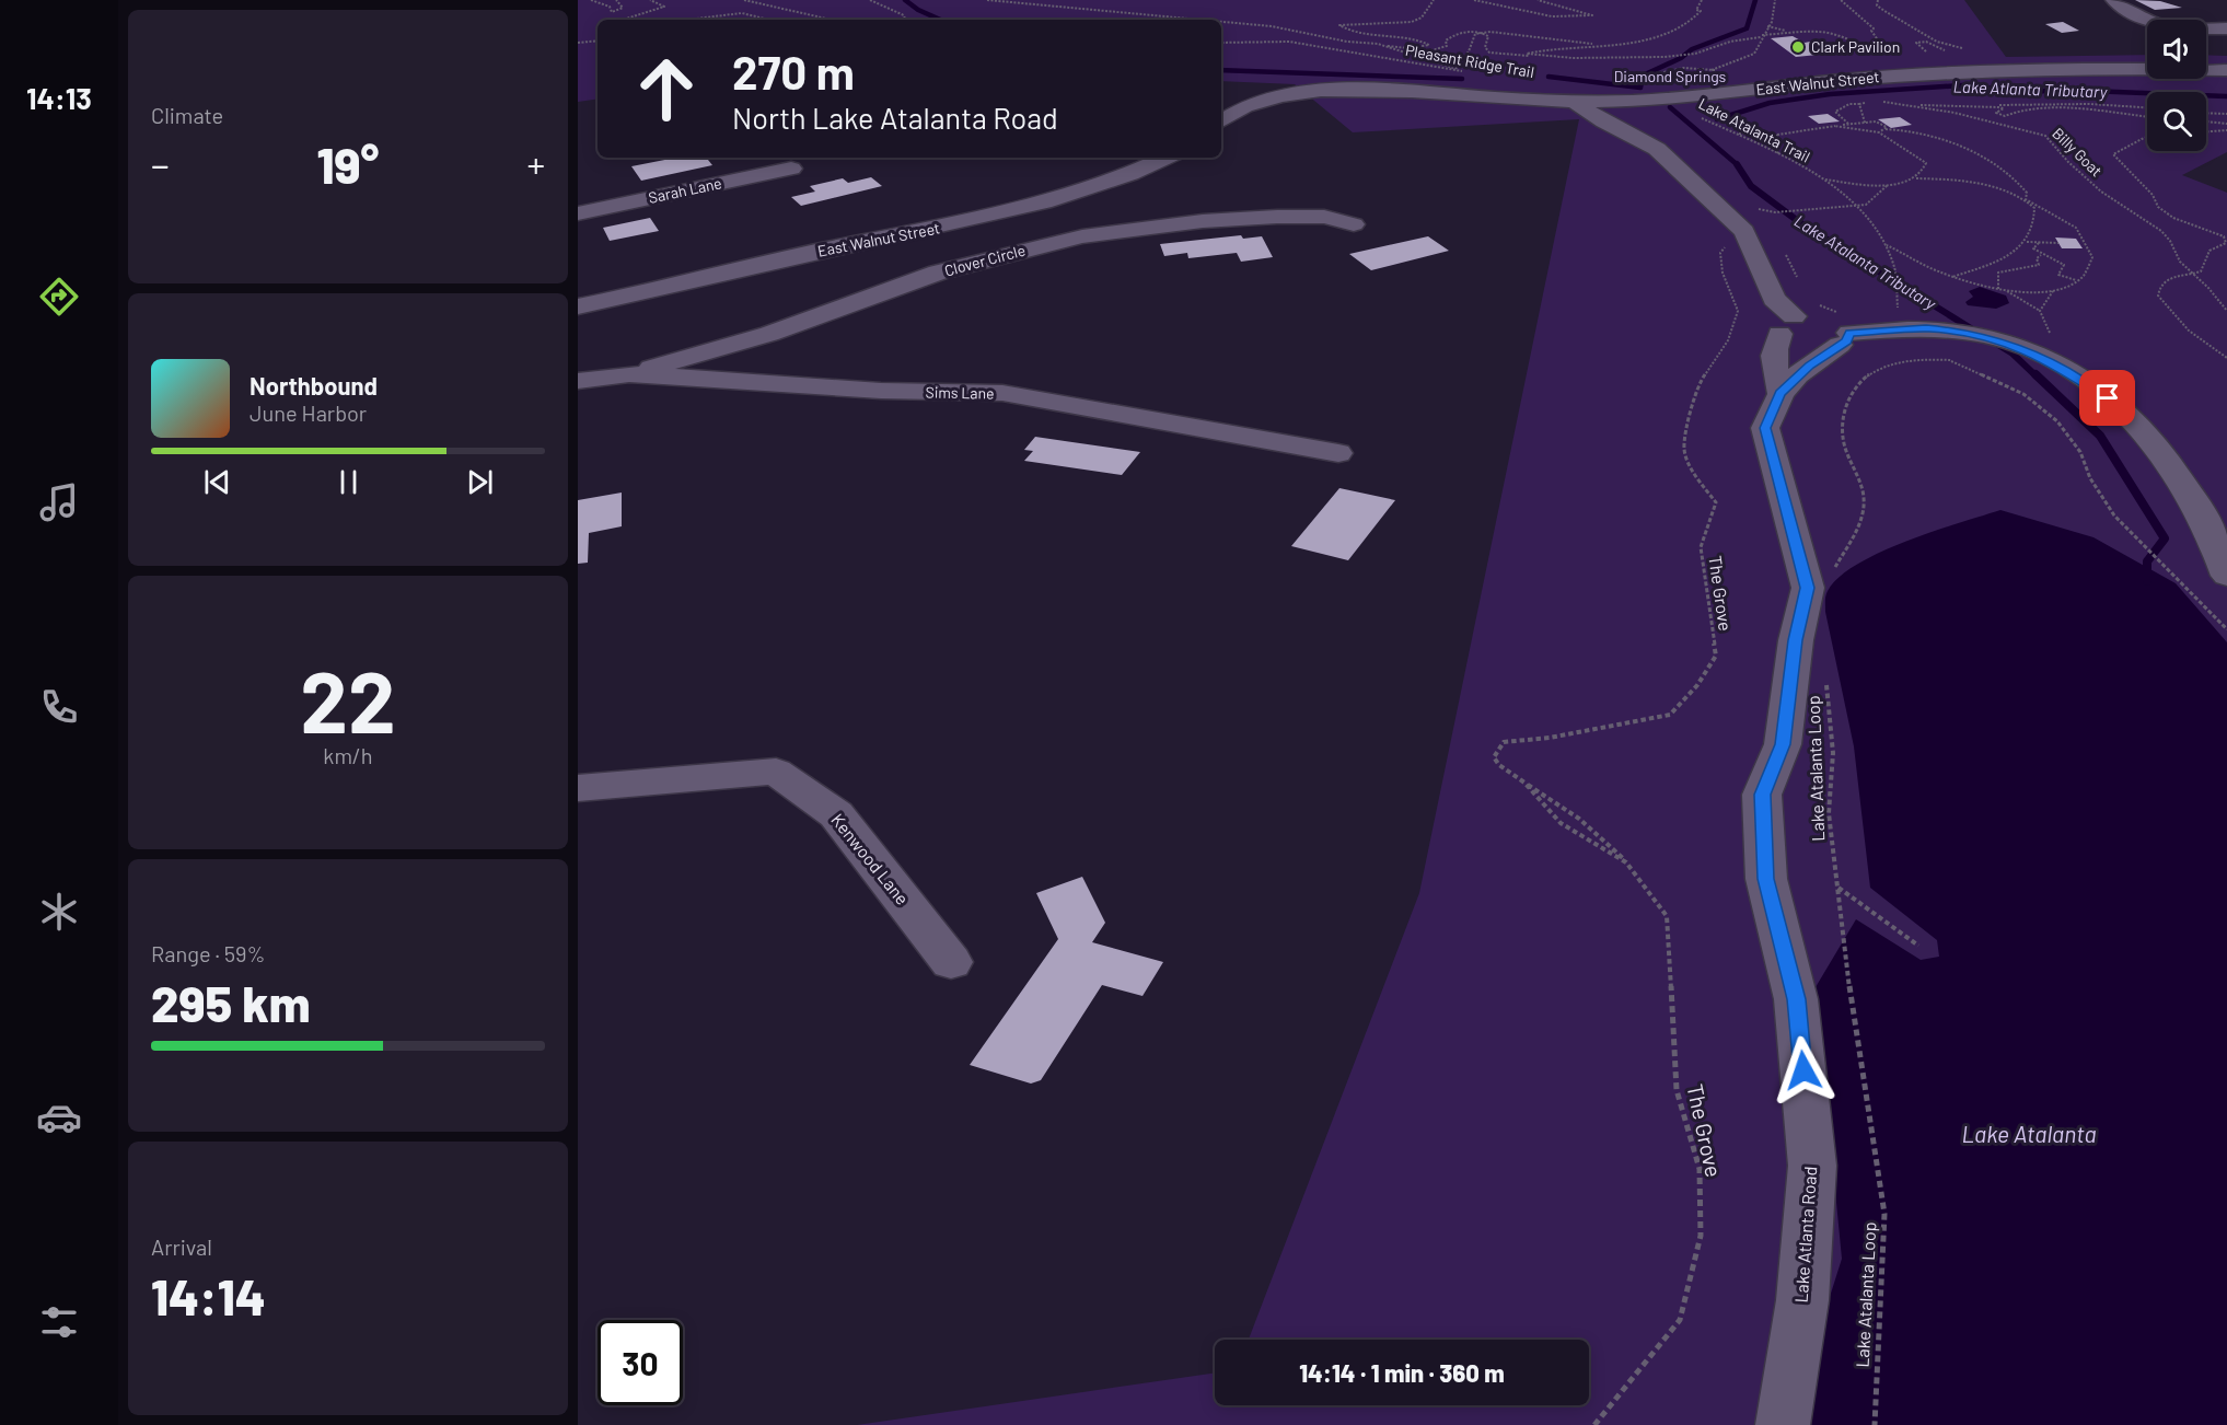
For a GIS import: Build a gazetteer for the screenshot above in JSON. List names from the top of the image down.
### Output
{
  "streets": {
    "street": [
      "East Walnut Street",
      "Sarah Lane",
      "Clover Circle",
      "Sims Lane",
      "Kenwood Lane",
      "Lake Atlanta Road"
    ],
    "path": [
      "Pleasant Ridge Trail",
      "Lake Atalanta Trail",
      "Billy Goat",
      "The Grove",
      "Lake Atalanta Loop"
    ]
  },
  "crossings": [
    ["Clover Circle", "Sims Lane"]
  ],
  "water": ["Lake Atlanta Tributary", "Lake Atalanta Tributary", "Lake Atalanta"],
  "parks": ["Diamond Springs"],
  "places": ["Clark Pavilion"],
  "page": {
    "tabs": "14:13",
    "tile": [
      "Climate",
      ["22", "km/h"],
      ["Range · 59%", "295 km"],
      ["Arrival", "14:14"]
    ],
    "turn": ["270 m", "North Lake Atalanta Road"],
    "heat": ["−", "19°", "+"],
    "song": ["Northbound", "June Harbor"],
    "limit": "30",
    "trip": "14:14 · 1 min · 360 m"
  }
}
